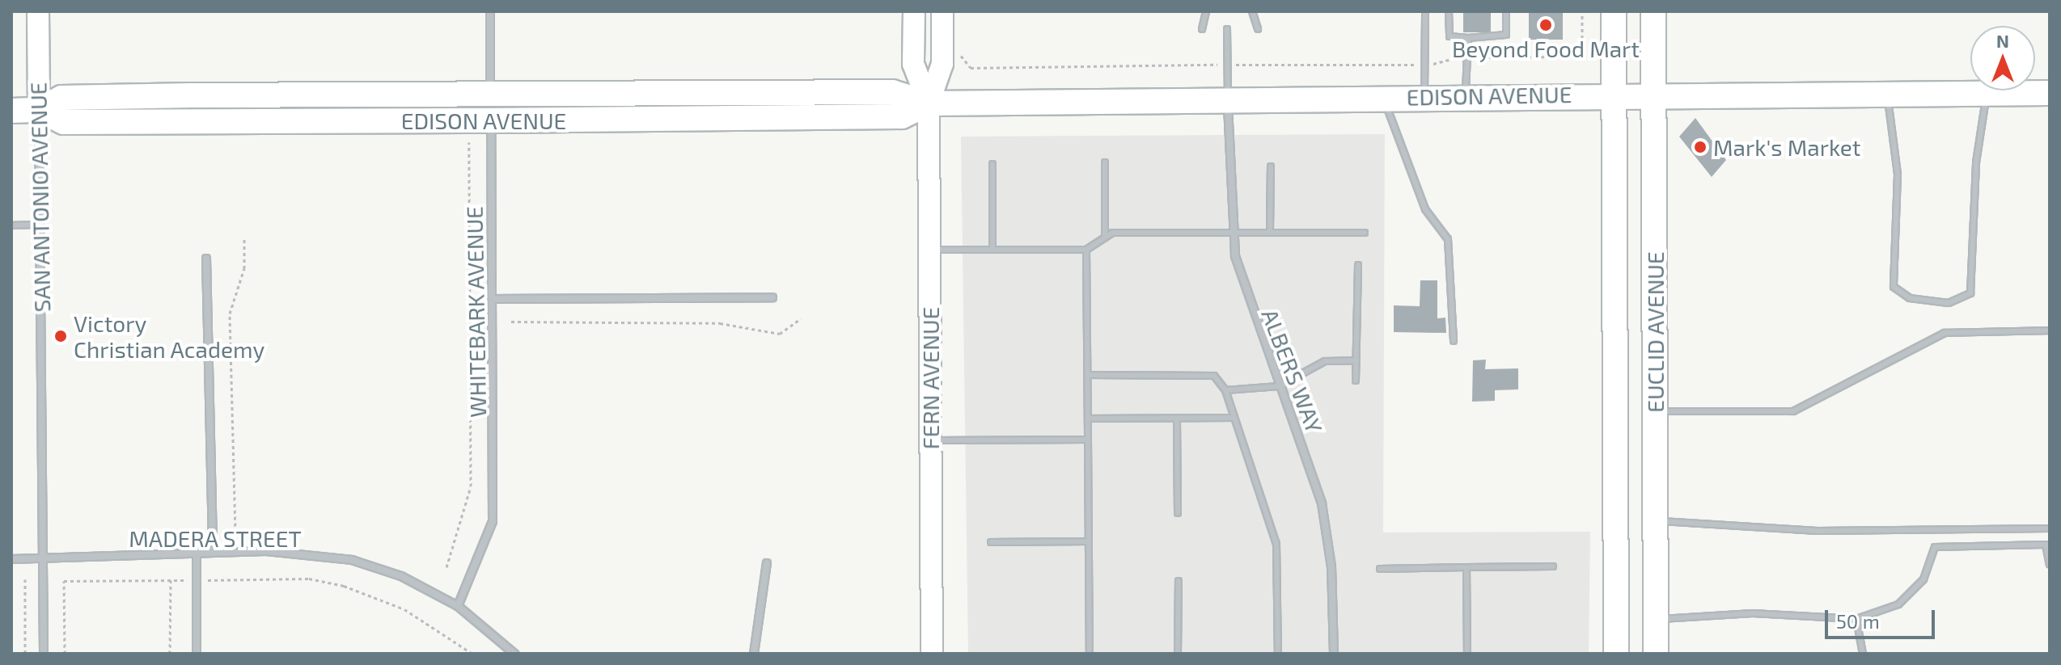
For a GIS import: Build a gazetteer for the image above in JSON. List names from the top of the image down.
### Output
{
  "streets": {
    "main road": ["EDISON AVENUE", "EUCLID AVENUE"],
    "street": [
      "SAN ANTONIO AVENUE",
      "WHITEBARK AVENUE",
      "ALBERS WAY",
      "FERN AVENUE",
      "MADERA STREET"
    ]
  },
  "crossings": [
    ["EDISON AVENUE", "SAN ANTONIO AVENUE"],
    ["EDISON AVENUE", "WHITEBARK AVENUE"],
    ["EDISON AVENUE", "EUCLID AVENUE"],
    ["EDISON AVENUE", "ALBERS WAY"],
    ["EDISON AVENUE", "FERN AVENUE"],
    ["SAN ANTONIO AVENUE", "MADERA STREET"],
    ["WHITEBARK AVENUE", "MADERA STREET"]
  ],
  "places": ["Beyond Food Mart", "Mark's Market", "Victory Christian Academy"],
  "scale_bar": "50 m",
  "north": "top"
}
